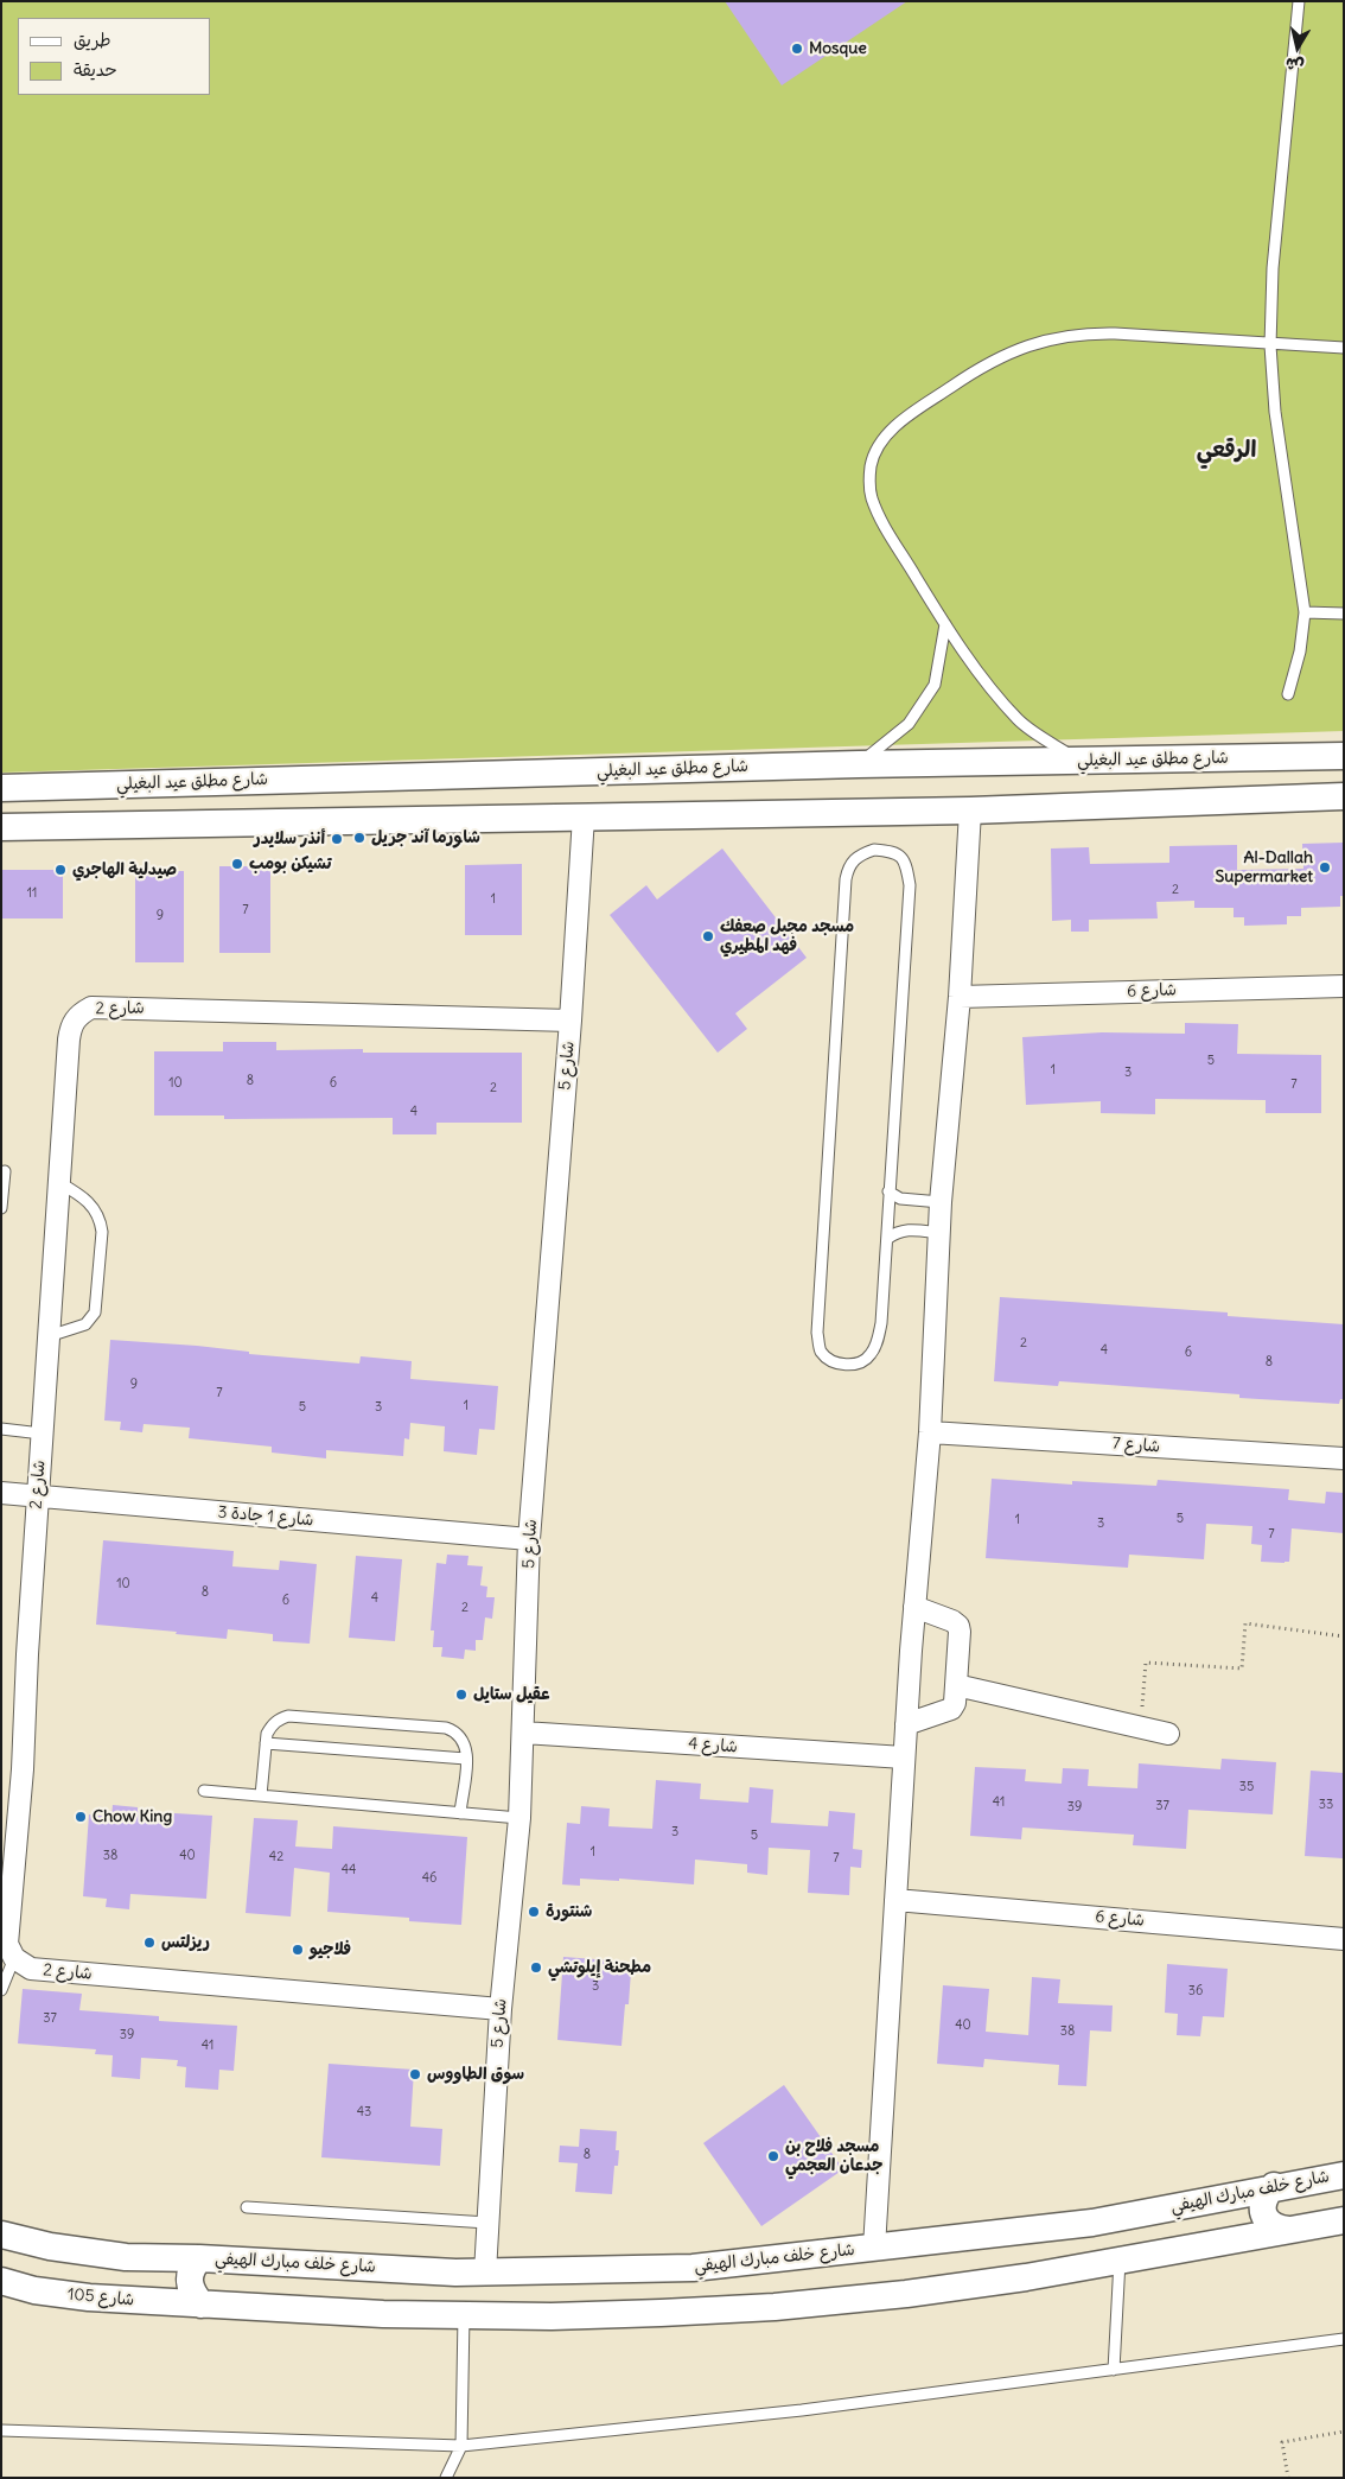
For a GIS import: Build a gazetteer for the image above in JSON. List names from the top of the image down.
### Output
{
  "streets": {
    "street": [
      "شارع مطلق عيد البغيلي",
      "شارع 6",
      "شارع 2",
      "شارع 5",
      "شارع 7",
      "شارع 1 جادة 3",
      "شارع 4",
      "شارع خلف مبارك الهيفي",
      "شارع 105"
    ]
  },
  "crossings": [
    ["شارع 2", "شارع 5"],
    ["شارع 2", "شارع 1 جادة 3"],
    ["شارع 5", "شارع 1 جادة 3"],
    ["شارع 5", "شارع 4"],
    ["شارع 5", "شارع خلف مبارك الهيفي"]
  ],
  "districts": ["الرقعي"],
  "places": [
    "Mosque",
    "شاورما آند جريل",
    "أنذر سلايدر",
    "تشيكن بومب",
    "Al-Dallah Supermarket",
    "صيدلية الهاجري",
    "مسجد مجبل صعفك فهد المطيري",
    "عقيل ستايل",
    "Chow King",
    "شنتورة",
    "ريزلتس",
    "فلاجيو",
    "مطحنة إيلوتشي",
    "سوق الطاووس",
    "مسجد فلاح بن جدعان العجمي"
  ],
  "house_numbers": [
    "2",
    "11",
    "1",
    "7",
    "9",
    "5",
    "1",
    "3",
    "8",
    "10",
    "6",
    "7",
    "2",
    "4",
    "2",
    "4",
    "6",
    "8",
    "9",
    "7",
    "1",
    "5",
    "3",
    "5",
    "1",
    "3",
    "7",
    "10",
    "8",
    "4",
    "6",
    "2",
    "35",
    "41",
    "33",
    "37",
    "39",
    "3",
    "5",
    "1",
    "38",
    "40",
    "42",
    "7",
    "44",
    "46",
    "3",
    "36",
    "37",
    "40",
    "38",
    "39",
    "41",
    "43",
    "8"
  ],
  "legend": ["طريق", "حديقة"],
  "north": "bottom"
}
